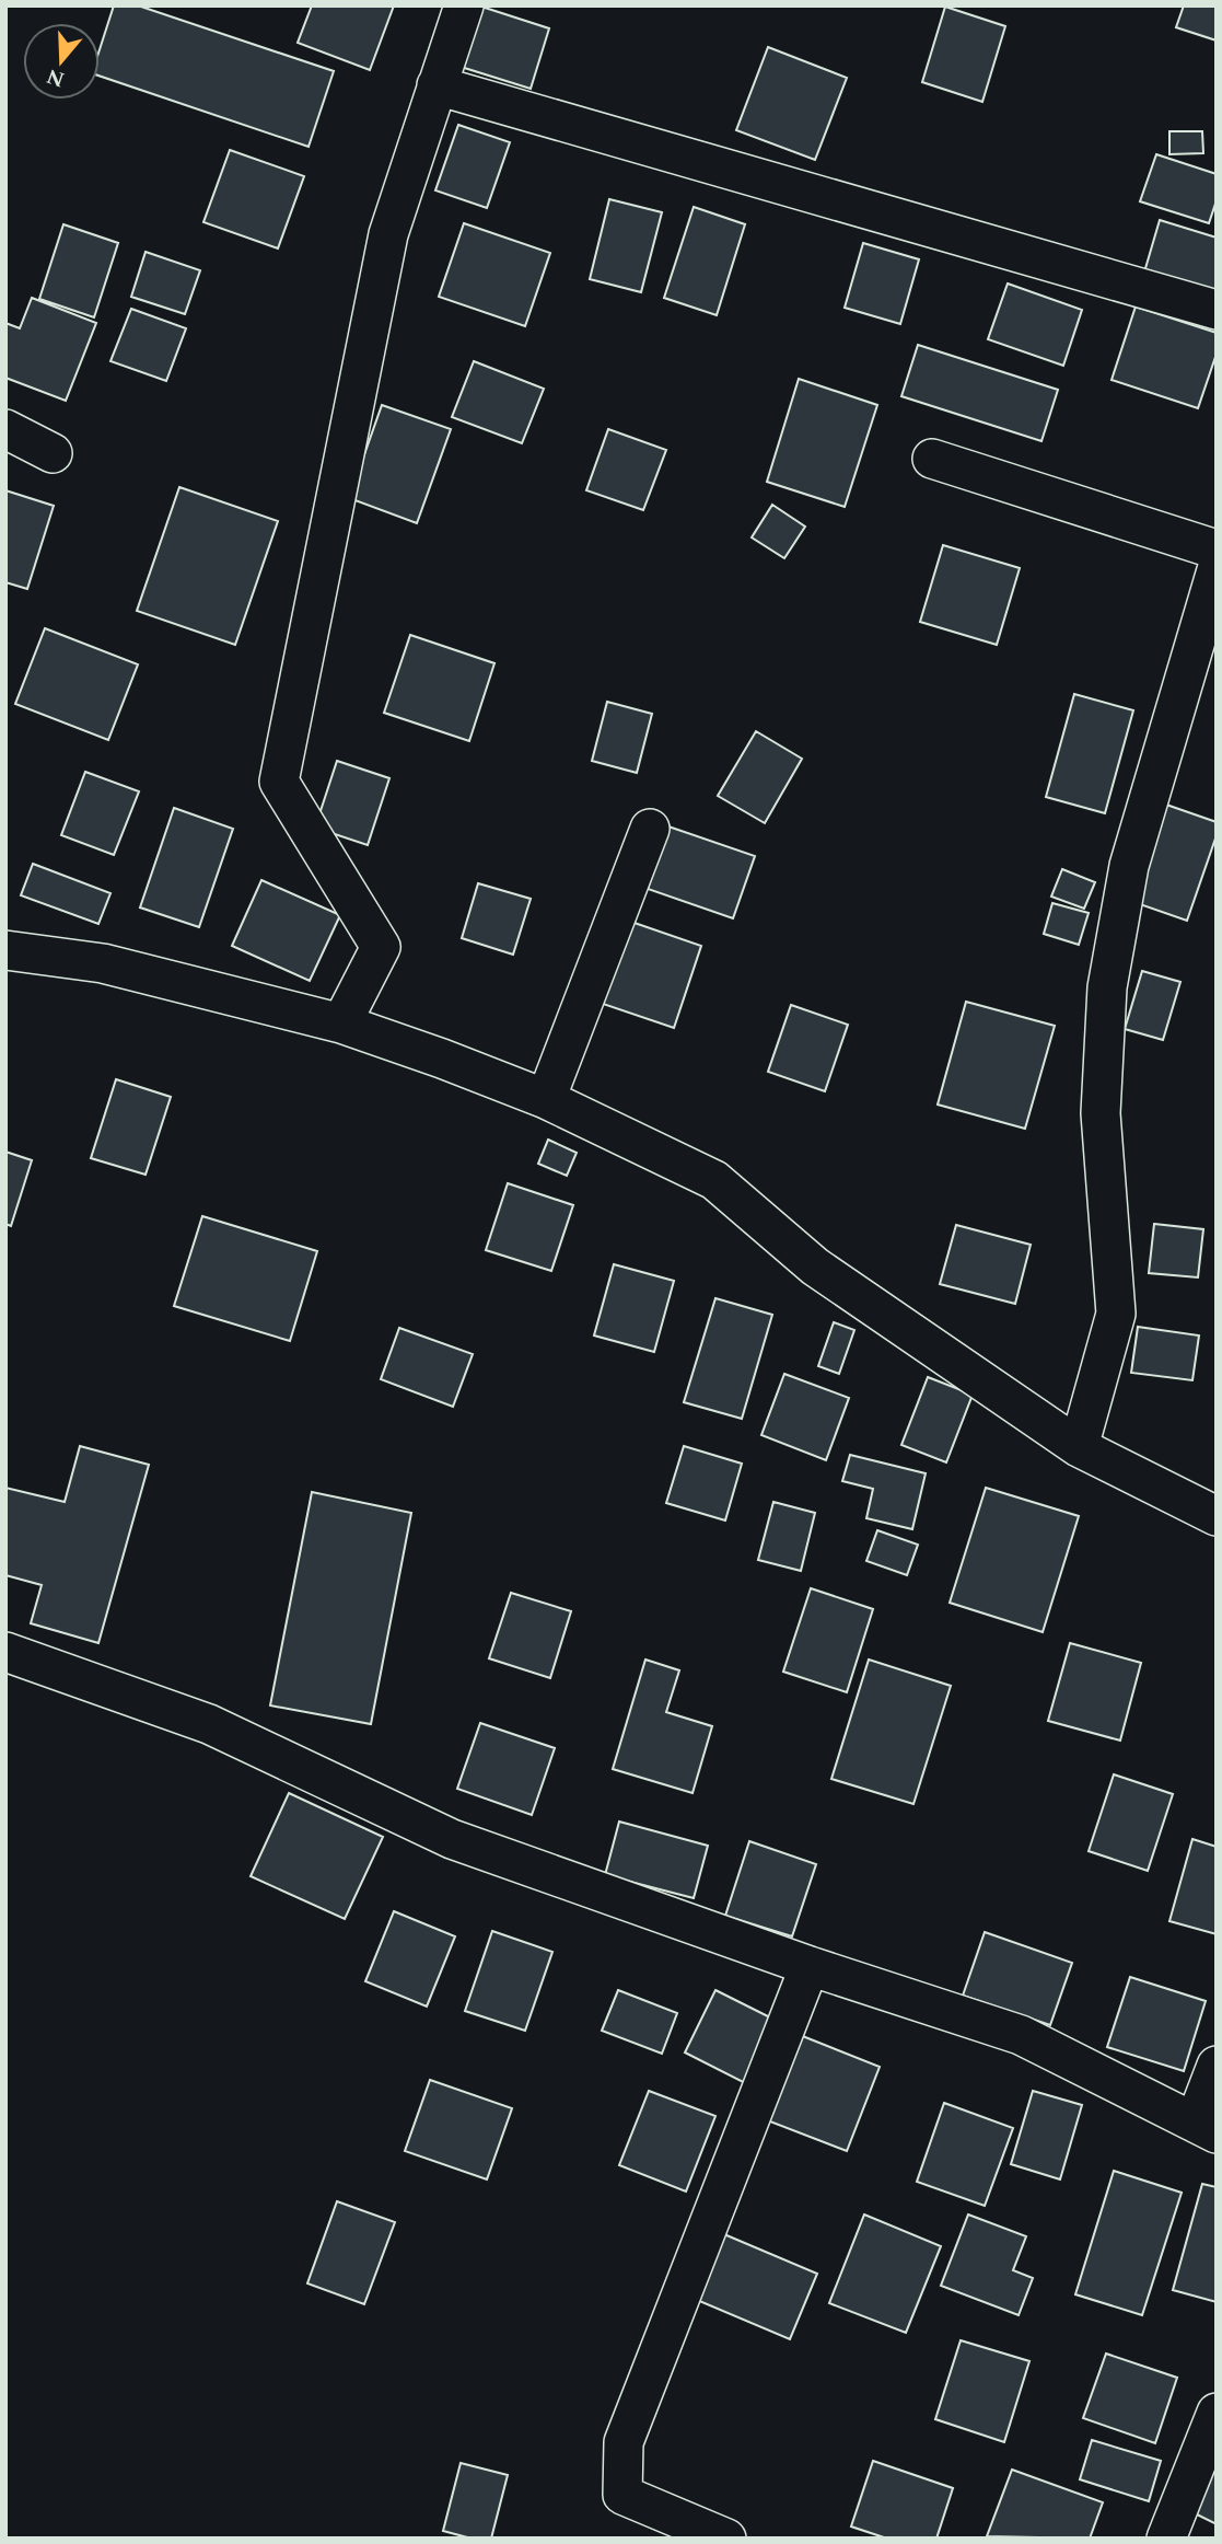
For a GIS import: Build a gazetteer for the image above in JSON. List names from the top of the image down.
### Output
{
  "north": "bottom"
}
